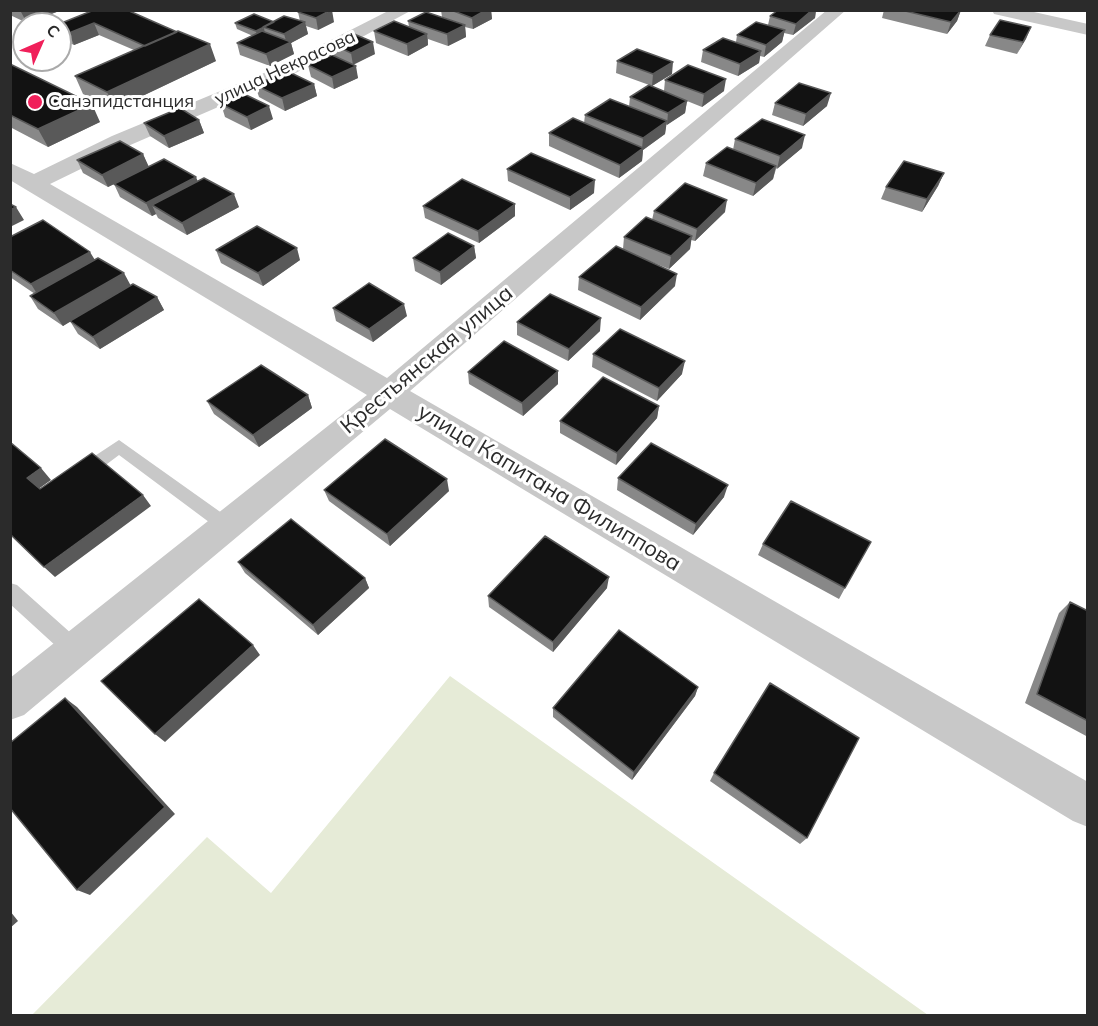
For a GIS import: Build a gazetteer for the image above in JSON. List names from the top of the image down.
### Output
{
  "streets": {
    "street": ["улица Некрасова", "Крестьянская улица", "улица Капитана Филиппова"]
  },
  "crossings": [
    ["улица Некрасова", "улица Капитана Филиппова"],
    ["Крестьянская улица", "улица Капитана Филиппова"]
  ],
  "places": ["Санэпидстанция"],
  "north": "top right"
}
